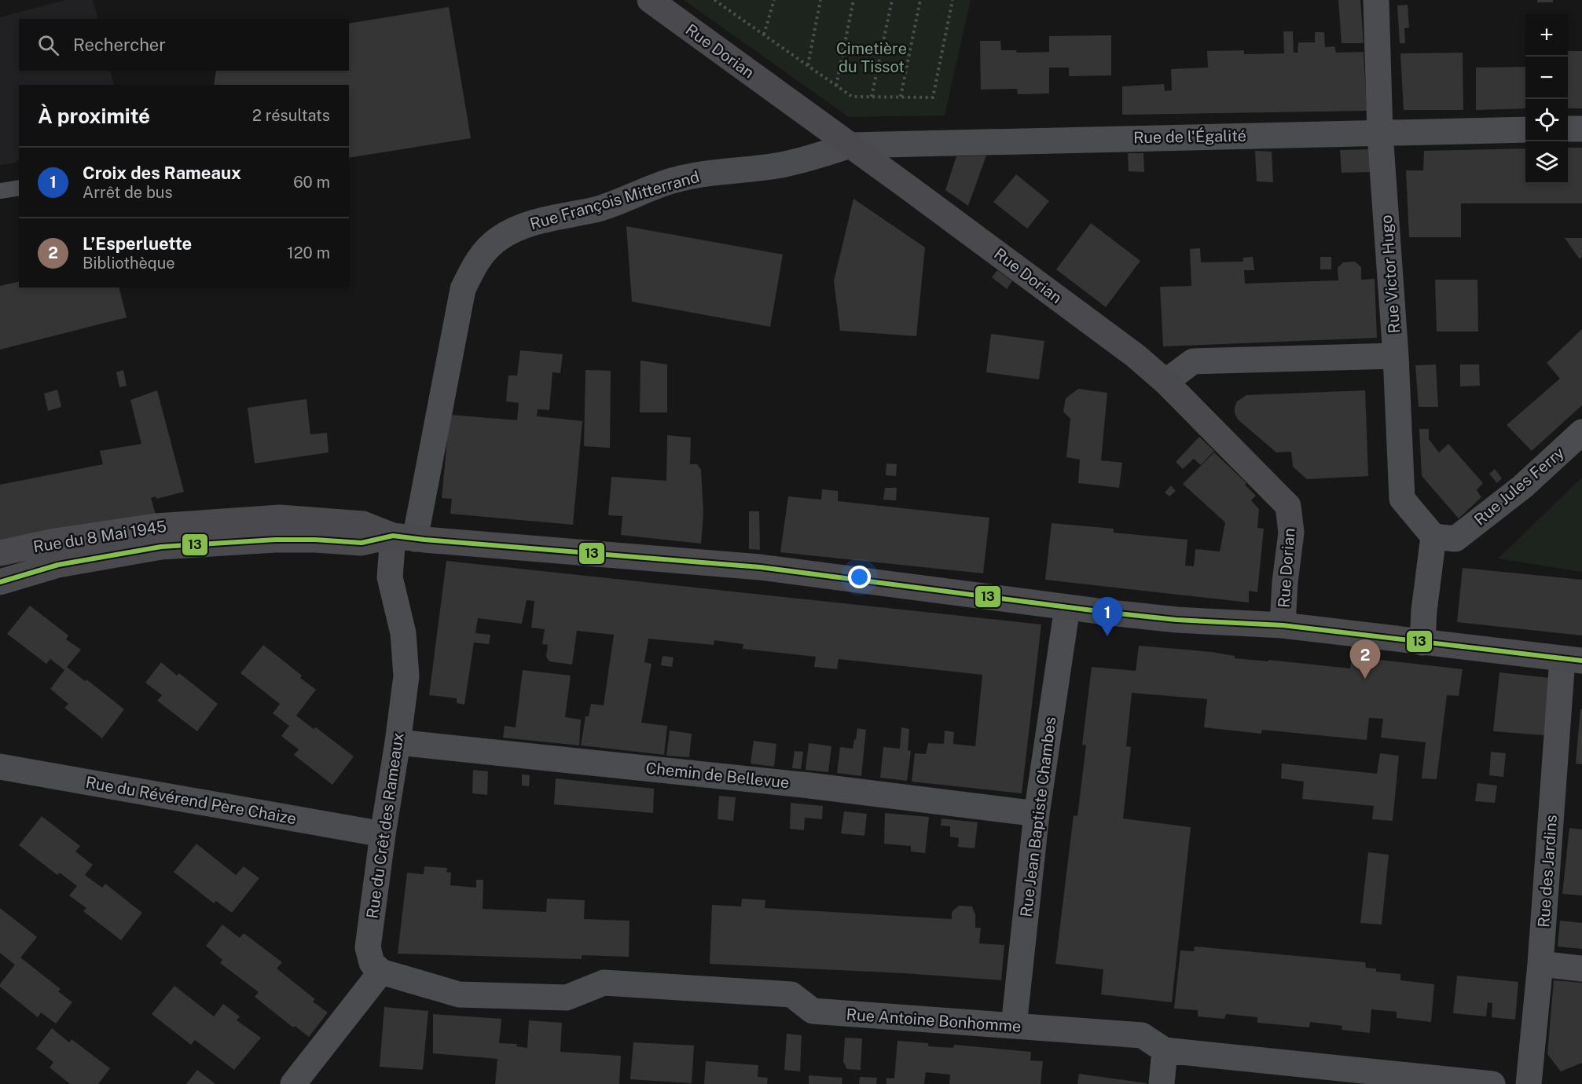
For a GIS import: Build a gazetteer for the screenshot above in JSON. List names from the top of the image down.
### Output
{
  "streets": {
    "main road": ["Rue Dorian", "Rue du 8 Mai 1945"],
    "street": [
      "Rue de l'Égalité",
      "Rue François Mitterrand",
      "Rue Victor Hugo",
      "Rue Jules Ferry",
      "Chemin de Bellevue",
      "Rue du Révérend Père Chaize",
      "Rue Jean Baptiste Chambes",
      "Rue du Crêt des Rameaux",
      "Rue des Jardins",
      "Rue Antoine Bonhomme"
    ]
  },
  "crossings": [
    ["Rue Dorian", "Rue de l'Égalité"],
    ["Rue Dorian", "Rue François Mitterrand"],
    ["Rue de l'Égalité", "Rue François Mitterrand"],
    ["Rue de l'Égalité", "Rue Victor Hugo"],
    ["Rue François Mitterrand", "Rue du 8 Mai 1945"],
    ["Rue François Mitterrand", "Rue du Crêt des Rameaux"],
    ["Rue Victor Hugo", "Rue Jules Ferry"],
    ["Rue du 8 Mai 1945", "Rue du Crêt des Rameaux"],
    ["Chemin de Bellevue", "Rue Jean Baptiste Chambes"],
    ["Chemin de Bellevue", "Rue du Crêt des Rameaux"],
    ["Rue du Révérend Père Chaize", "Rue du Crêt des Rameaux"],
    ["Rue Jean Baptiste Chambes", "Rue Antoine Bonhomme"],
    ["Rue du Crêt des Rameaux", "Rue Antoine Bonhomme"]
  ],
  "parks": ["Cimetière du Tissot"],
  "lines": ["transit line 13"],
  "page": {
    "map_buttons": ["+", "−"],
    "search": "Rechercher",
    "heading": ["À proximité", "2 résultats"],
    "list": [
      {
        "mark": "1",
        "name": "Croix des Rameaux",
        "note": "Arrêt de bus",
        "value": "60 m"
      },
      {
        "mark": "2",
        "name": "L’Esperluette",
        "note": "Bibliothèque",
        "value": "120 m"
      }
    ],
    "pins": ["1", "2"]
  }
}
